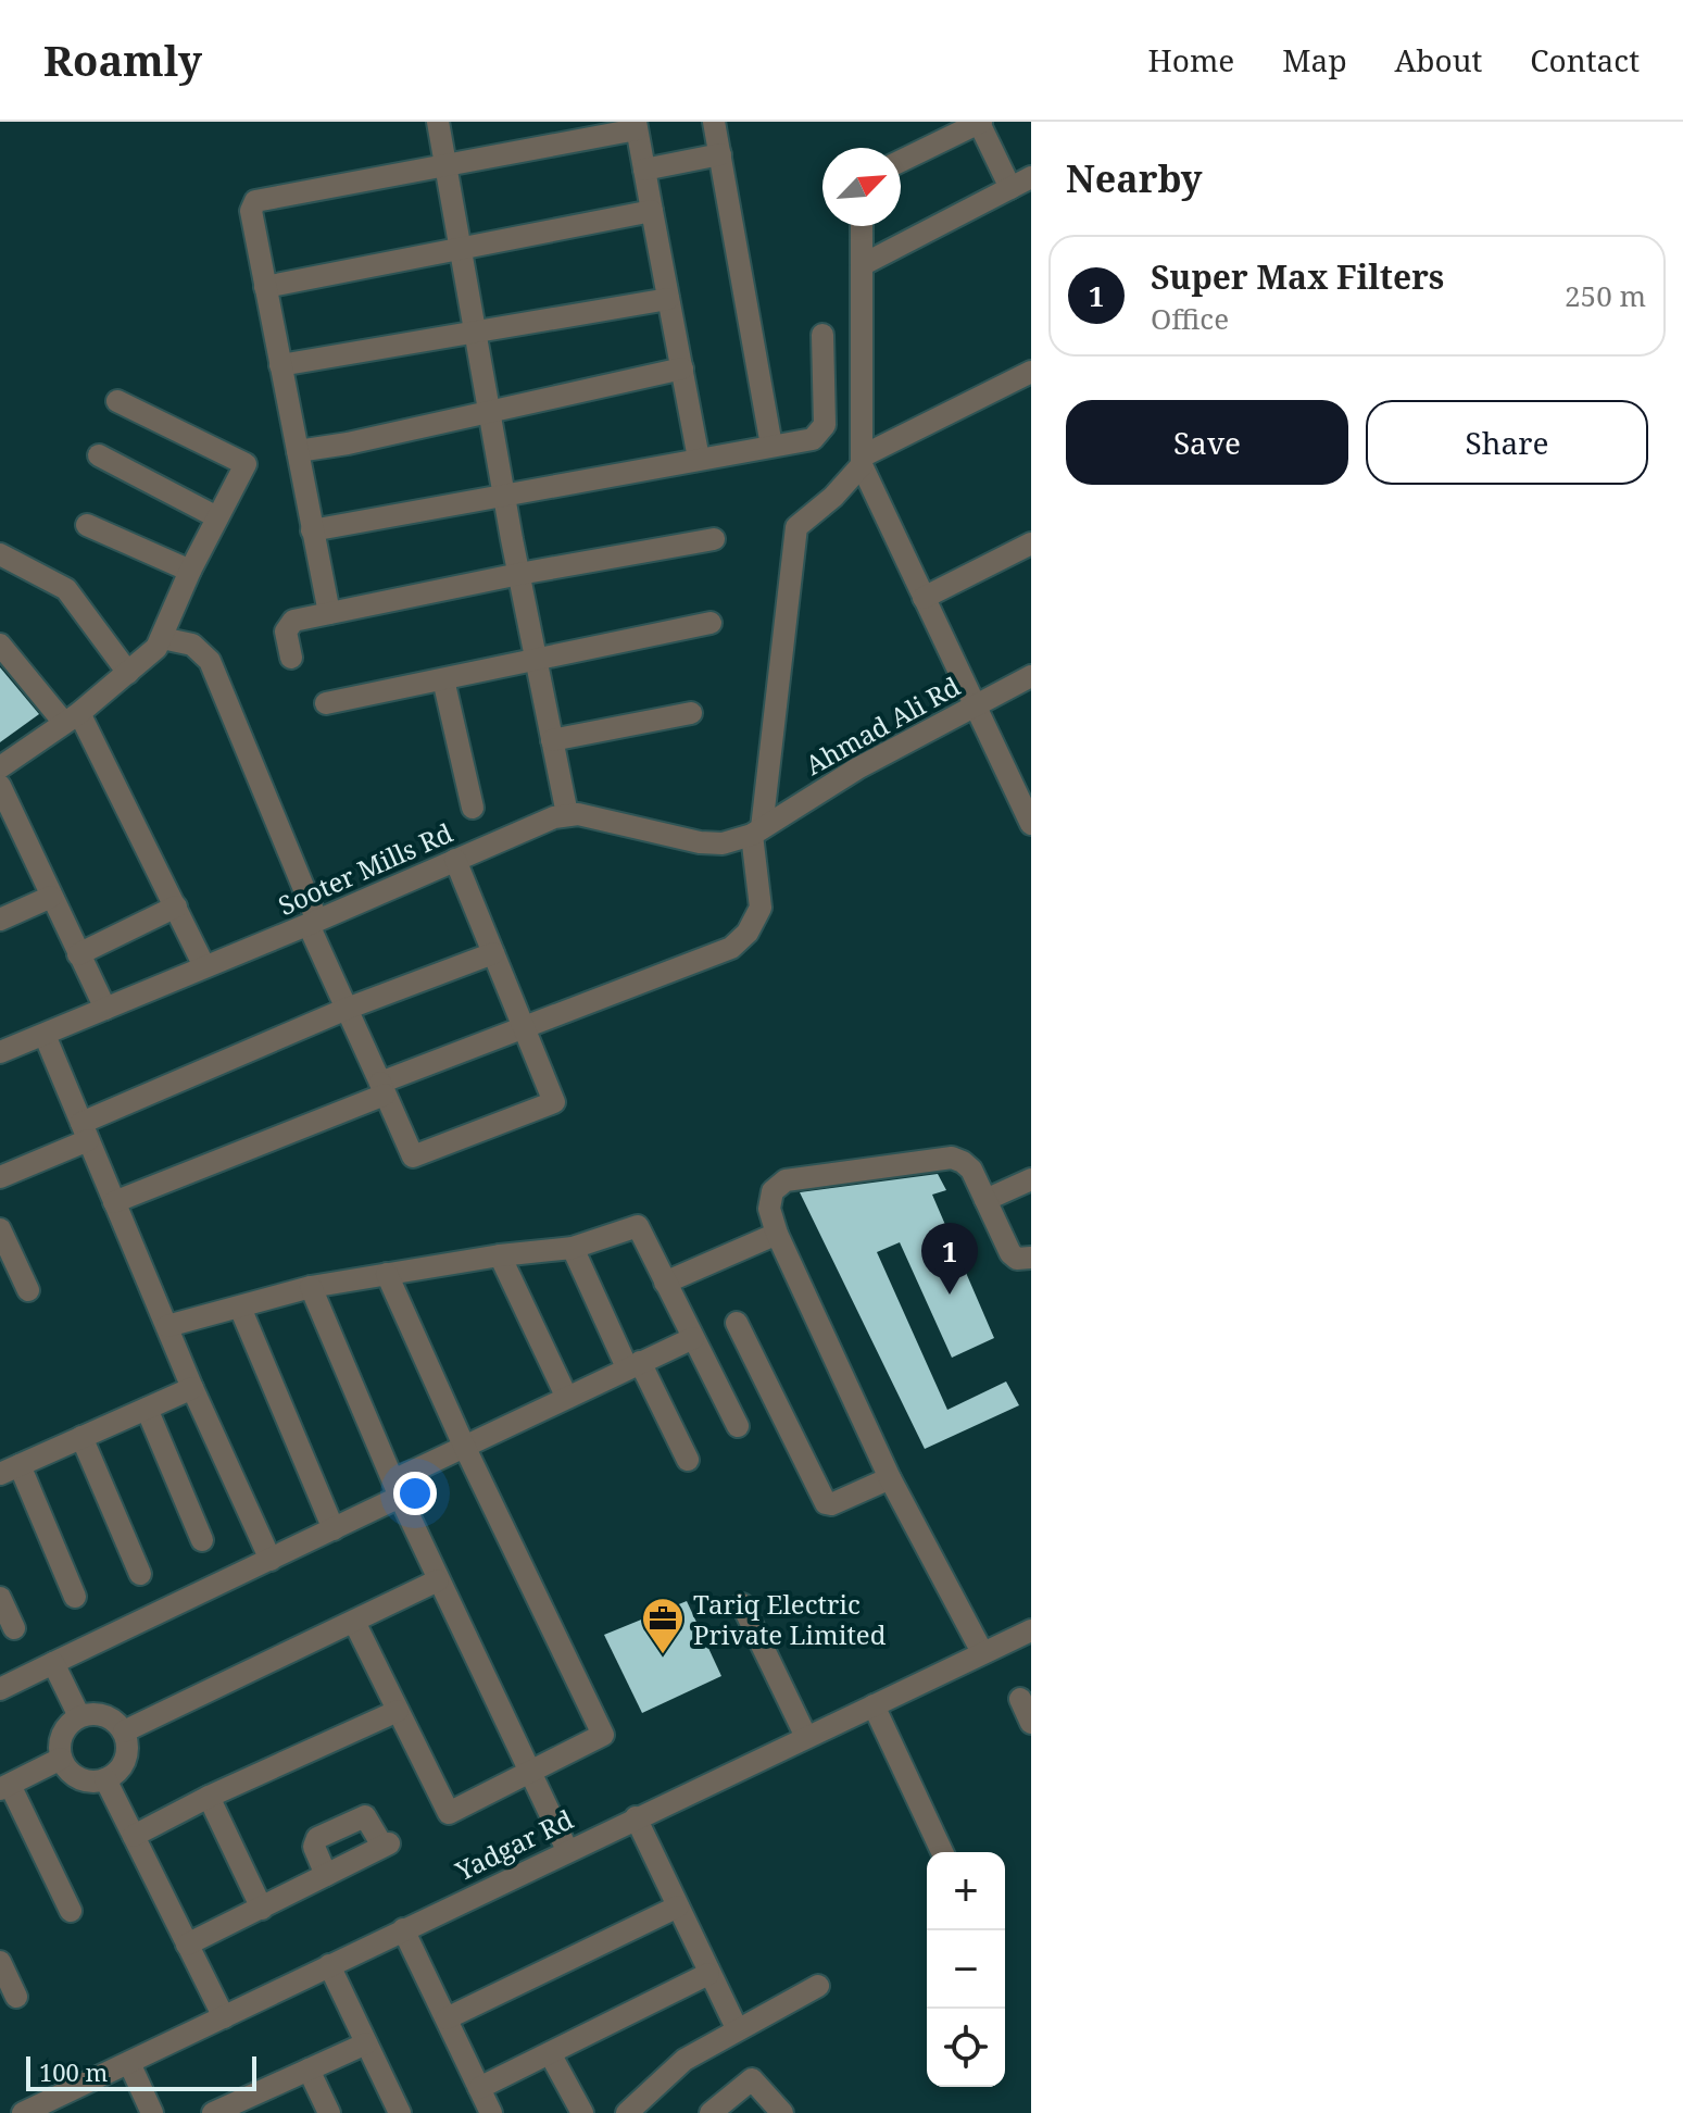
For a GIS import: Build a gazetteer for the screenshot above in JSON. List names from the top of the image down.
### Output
{
  "streets": {
    "street": ["Ahmad Ali Rd", "Sooter Mills Rd", "Yadgar Rd"]
  },
  "places": {
    "office": ["Tariq Electric Private Limited"]
  },
  "scale_bar": "100 m",
  "north": "top right",
  "page": {
    "header": "Roamly",
    "nav": [
      "Home",
      "Map",
      "About",
      "Contact"
    ],
    "heading": "Nearby",
    "list": [
      {
        "mark": "1",
        "name": "Super Max Filters",
        "note": "Office",
        "value": "250 m"
      }
    ],
    "buttons": ["Save", "Share"],
    "pins": "1",
    "map_buttons": ["+", "−"],
    "scale": "100 m"
  }
}
